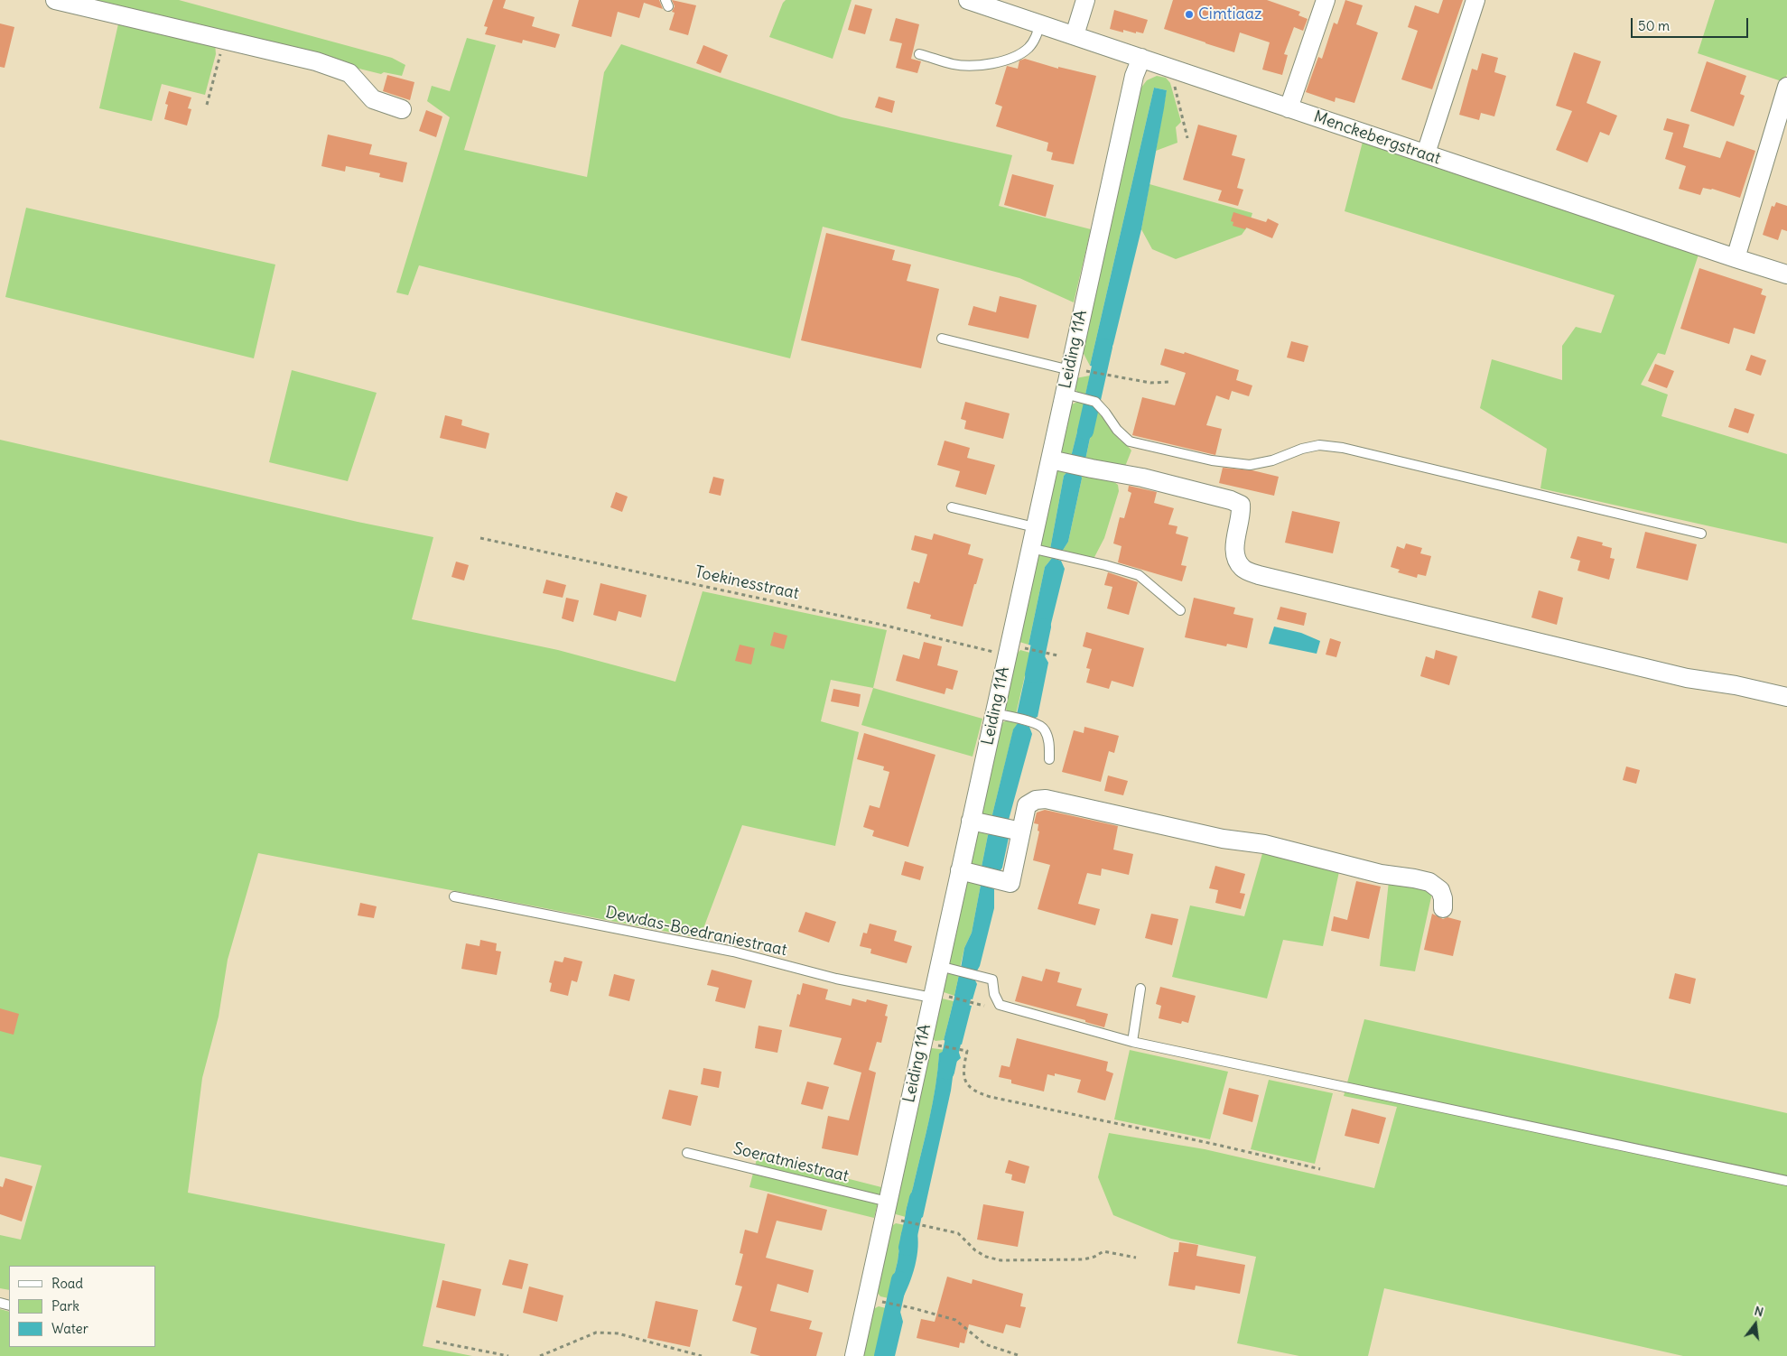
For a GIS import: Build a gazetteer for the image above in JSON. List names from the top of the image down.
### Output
{
  "streets": {
    "street": ["Menckebergstraat", "Leiding 11A"],
    "lane": ["Dewdas-Boedraniestraat", "Soeratmiestraat"],
    "path": ["Toekinesstraat"]
  },
  "crossings": [
    ["Menckebergstraat", "Leiding 11A"],
    ["Leiding 11A", "Toekinesstraat"],
    ["Leiding 11A", "Dewdas-Boedraniestraat"],
    ["Leiding 11A", "Soeratmiestraat"]
  ],
  "places": ["Cimtiaaz"],
  "legend": ["Road", "Park", "Water"],
  "scale_bar": "50 m",
  "north": "top"
}
